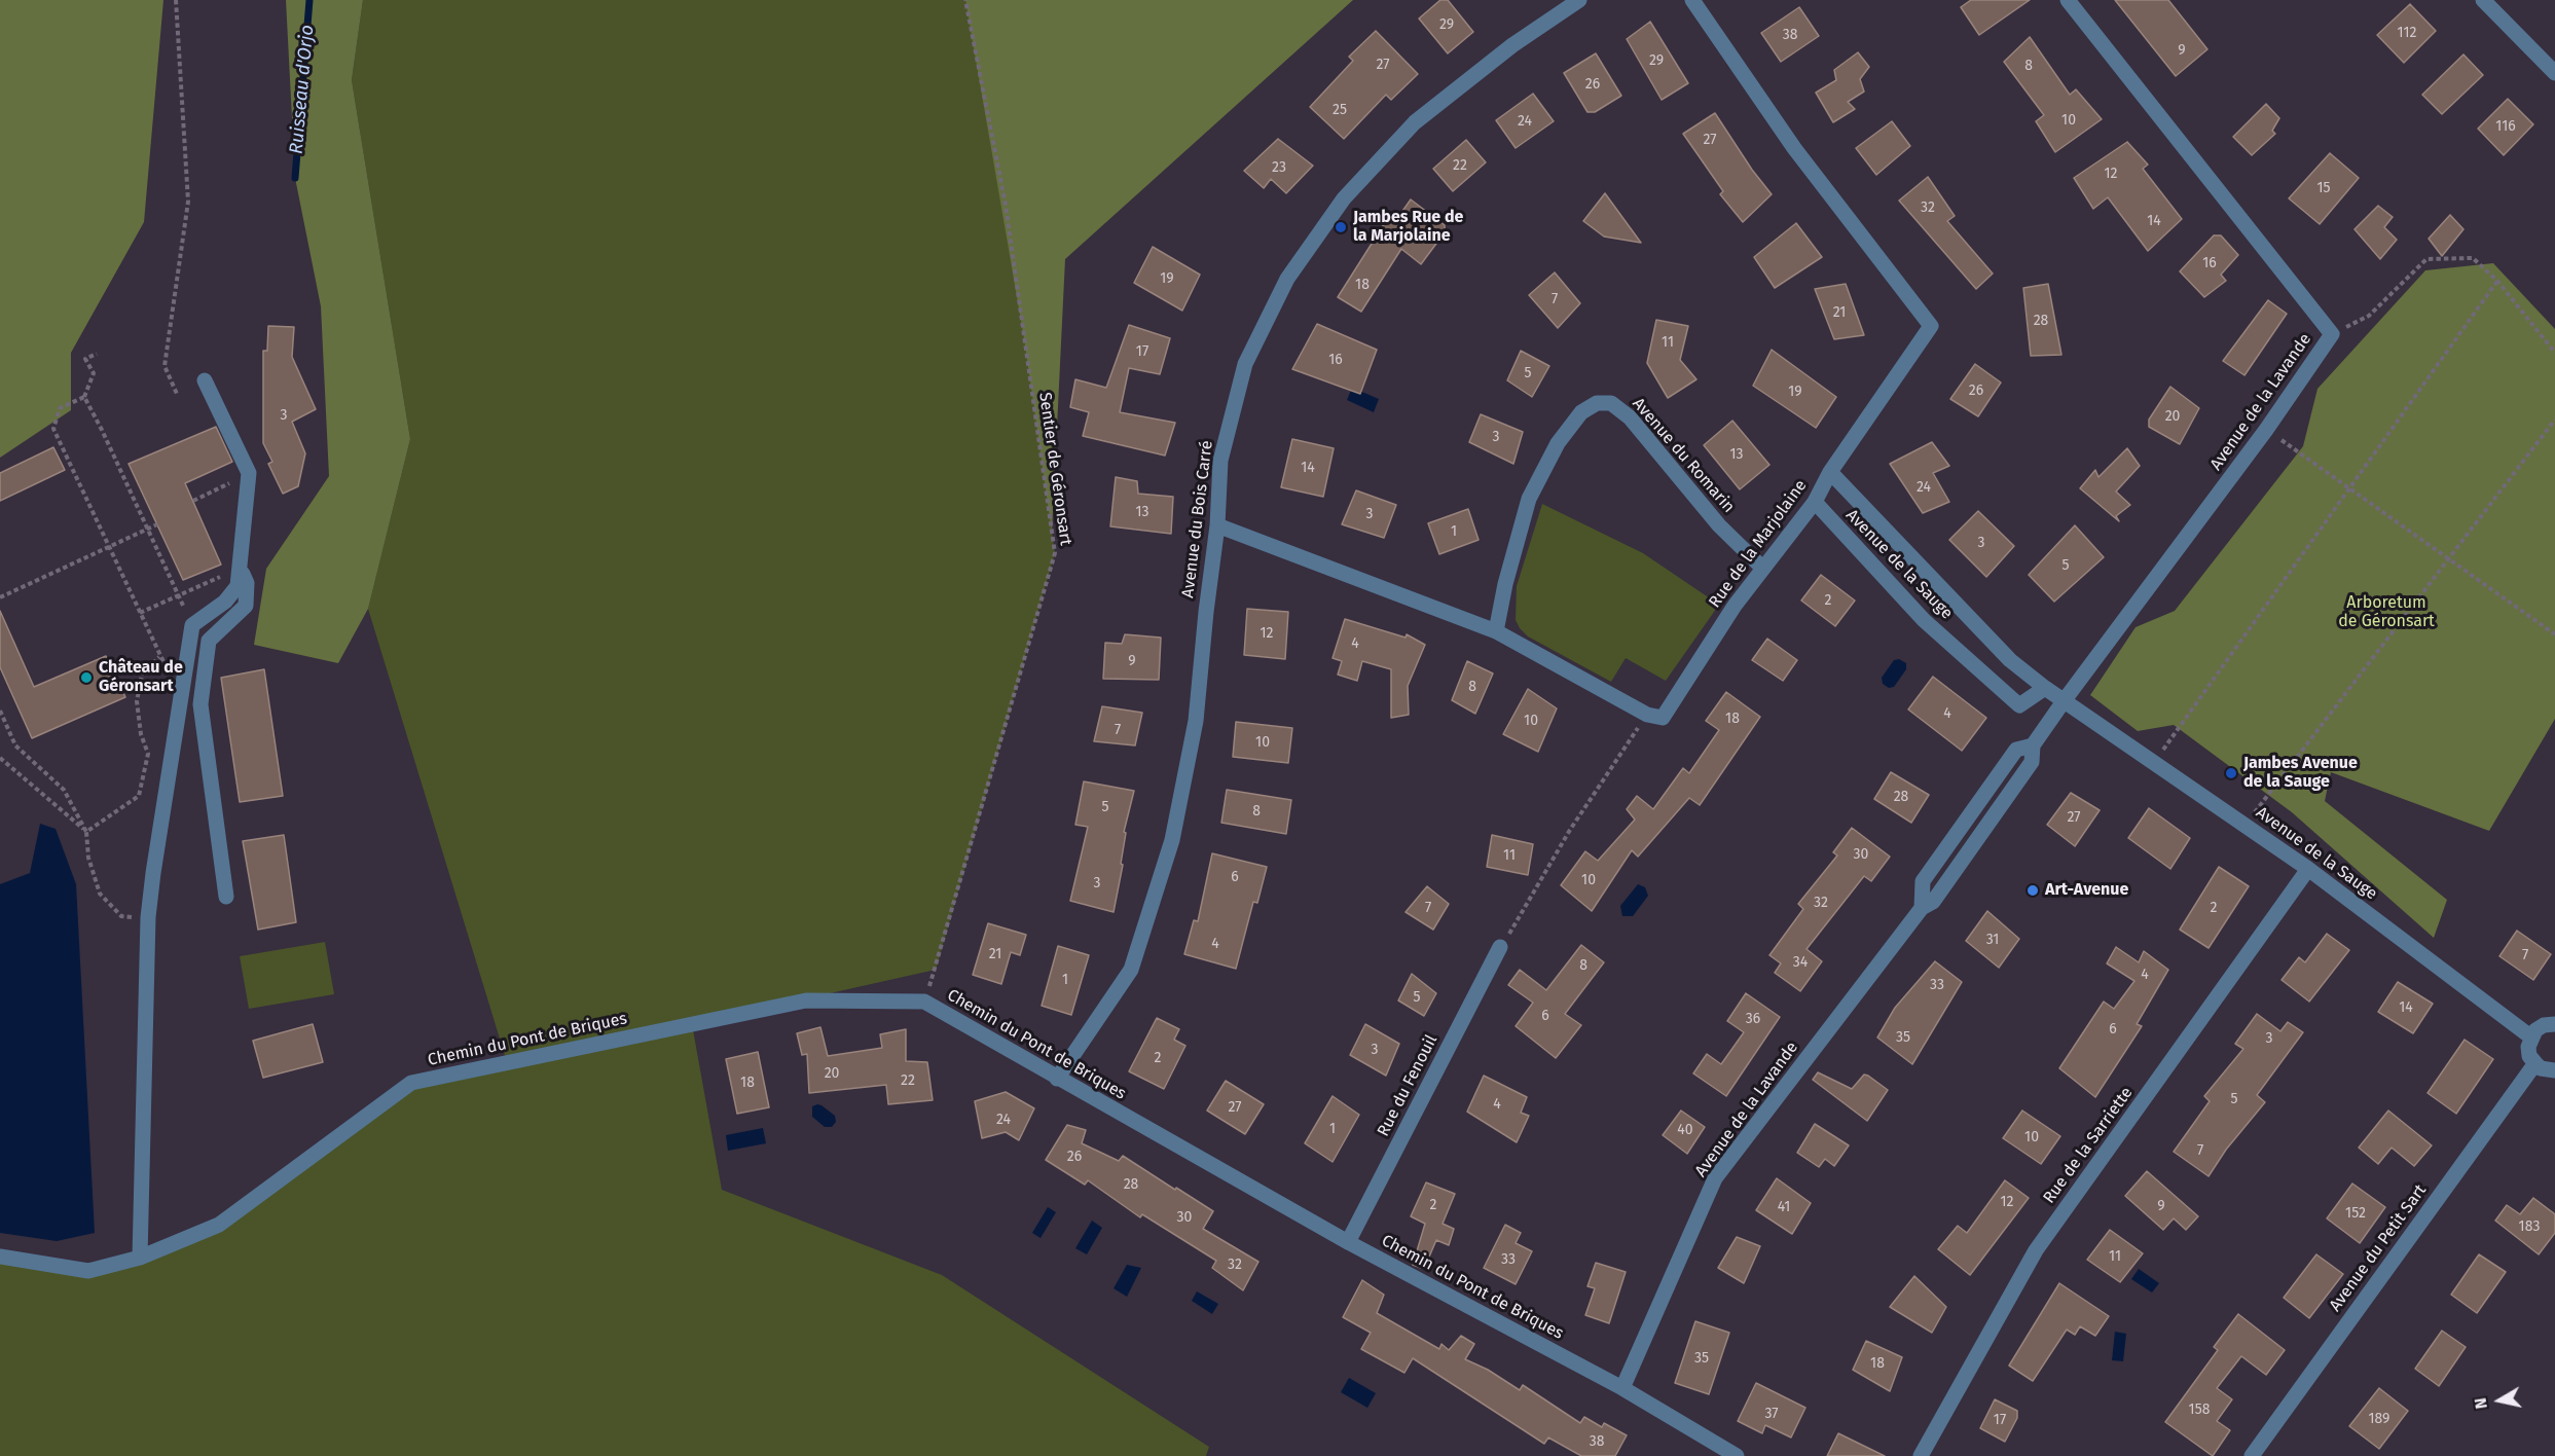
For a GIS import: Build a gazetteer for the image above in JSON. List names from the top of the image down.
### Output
{
  "streets": {
    "street": [
      "Avenue de la Lavande",
      "Avenue du Romarin",
      "Avenue du Bois Carré",
      "Rue de la Marjolaine",
      "Avenue de la Sauge",
      "Chemin du Pont de Briques",
      "Rue du Fenouil",
      "Rue de la Sarriette",
      "Avenue du Petit Sart"
    ],
    "path": ["Sentier de Géronsart"]
  },
  "crossings": [
    ["Avenue de la Lavande", "Avenue de la Sauge"],
    ["Avenue de la Lavande", "Chemin du Pont de Briques"],
    ["Avenue du Romarin", "Rue de la Marjolaine"],
    ["Sentier de Géronsart", "Chemin du Pont de Briques"],
    ["Avenue du Bois Carré", "Chemin du Pont de Briques"],
    ["Rue de la Marjolaine", "Avenue de la Sauge"],
    ["Avenue de la Sauge", "Rue de la Sarriette"],
    ["Chemin du Pont de Briques", "Rue du Fenouil"]
  ],
  "water": ["Ruisseau d'Orjo"],
  "parks": ["Arboretum de Géronsart"],
  "places": [
    "Jambes Rue de la Marjolaine",
    "Château de Géronsart",
    "Jambes Avenue de la Sauge",
    "Art-Avenue"
  ],
  "house_numbers": [
    "29",
    "112",
    "38",
    "9",
    "29",
    "27",
    "8",
    "26",
    "25",
    "10",
    "24",
    "116",
    "27",
    "22",
    "23",
    "12",
    "15",
    "32",
    "14",
    "16",
    "19",
    "18",
    "7",
    "21",
    "28",
    "11",
    "17",
    "16",
    "5",
    "26",
    "19",
    "3",
    "20",
    "3",
    "13",
    "14",
    "24",
    "13",
    "3",
    "1",
    "3",
    "5",
    "2",
    "12",
    "4",
    "9",
    "8",
    "4",
    "18",
    "10",
    "7",
    "10",
    "28",
    "5",
    "8",
    "27",
    "30",
    "11",
    "6",
    "10",
    "3",
    "32",
    "7",
    "2",
    "31",
    "4",
    "21",
    "7",
    "34",
    "8",
    "4",
    "1",
    "33",
    "5",
    "14",
    "6",
    "36",
    "6",
    "35",
    "3",
    "3",
    "2",
    "20",
    "22",
    "18",
    "5",
    "4",
    "27",
    "24",
    "1",
    "40",
    "10",
    "7",
    "26",
    "28",
    "12",
    "2",
    "9",
    "41",
    "152",
    "30",
    "183",
    "11",
    "33",
    "32",
    "35",
    "18",
    "158",
    "37",
    "189",
    "17",
    "38"
  ],
  "north": "left"
}
